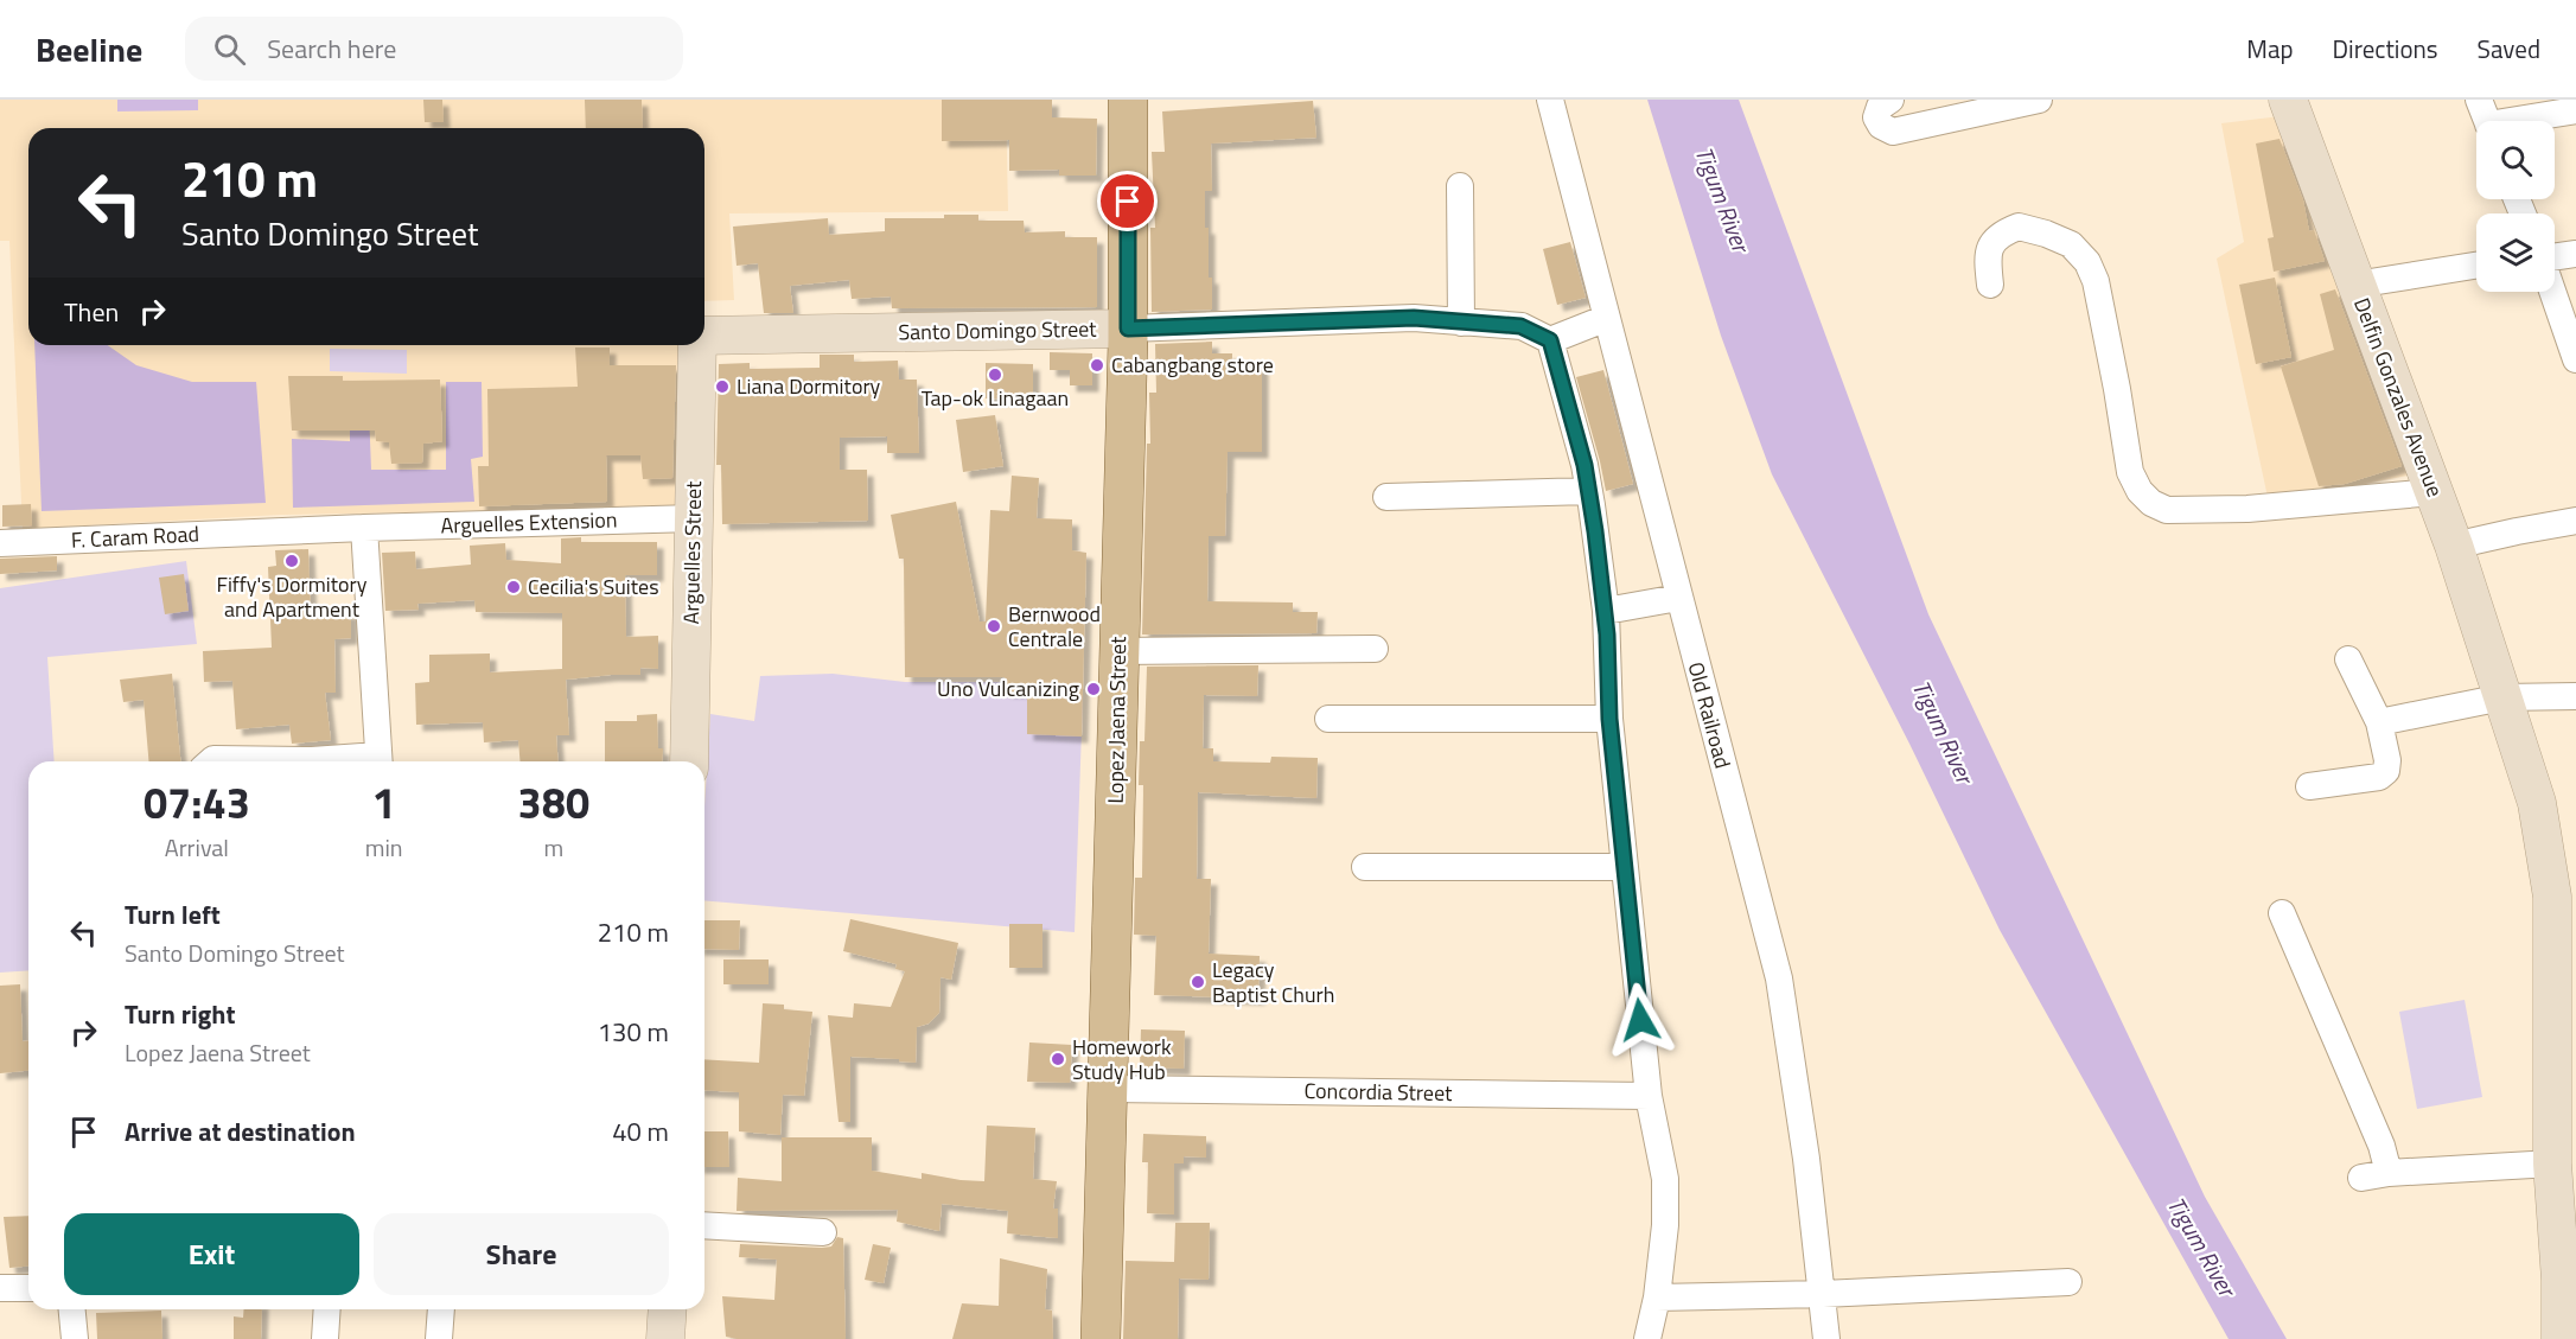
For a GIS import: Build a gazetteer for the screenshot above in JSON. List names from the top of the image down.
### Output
{
  "streets": {
    "main road": ["Lopez Jaena Street"],
    "street": [
      "Santo Domingo Street",
      "Delfin Gonzales Avenue",
      "Arguelles Extension",
      "F. Caram Road",
      "Arguelles Street",
      "Old Railroad",
      "Concordia Street"
    ]
  },
  "crossings": [
    ["Santo Domingo Street", "Lopez Jaena Street"],
    ["Arguelles Extension", "F. Caram Road"],
    ["Arguelles Extension", "Arguelles Street"],
    ["Lopez Jaena Street", "Concordia Street"]
  ],
  "water": ["Tigum River"],
  "places": [
    "Cabangbang store",
    "Tap-ok Linagaan",
    "Liana Dormitory",
    "Fiffy's Dormitory and Apartment",
    "Cecilia's Suites",
    "Bernwood Centrale",
    "Uno Vulcanizing",
    "Legacy Baptist Churh",
    "Homework Study Hub"
  ],
  "page": {
    "header": "Beeline",
    "search": "Search here",
    "nav": ["Map", "Directions", "Saved"],
    "turn": ["210 m", "Santo Domingo Street"],
    "then": "Then",
    "eta": [
      "07:43",
      "Arrival",
      "1",
      "min",
      "380",
      "m"
    ],
    "list": [
      {
        "name": "Turn left",
        "note": "Santo Domingo Street",
        "value": "210 m"
      },
      {
        "name": "Turn right",
        "note": "Lopez Jaena Street",
        "value": "130 m"
      },
      {
        "name": "Arrive at destination",
        "value": "40 m"
      }
    ],
    "buttons": ["Exit", "Share"]
  }
}
